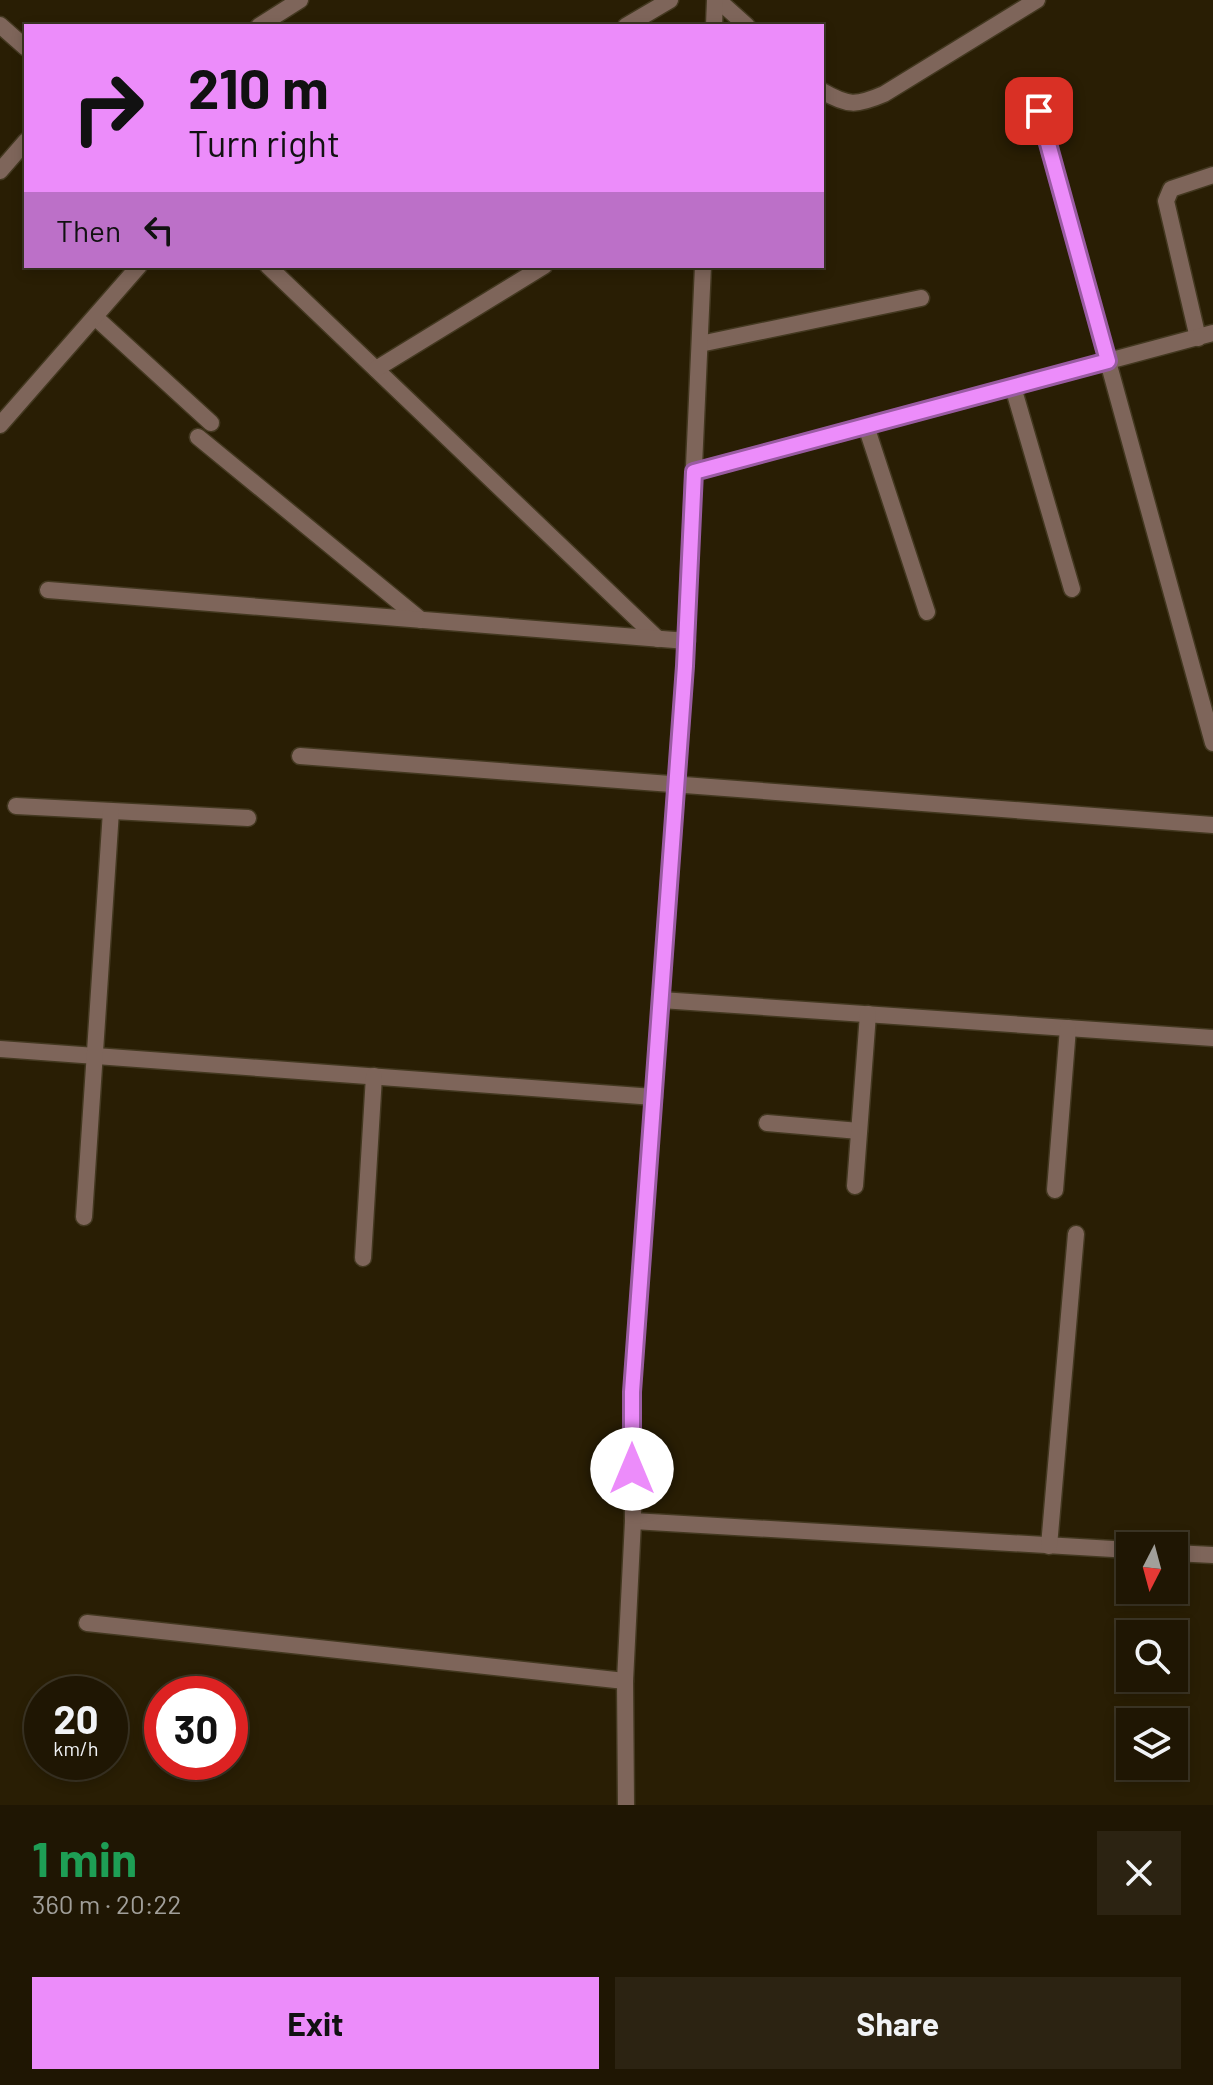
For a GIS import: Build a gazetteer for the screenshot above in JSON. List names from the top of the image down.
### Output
{
  "north": "bottom",
  "page": {
    "turn": ["210 m", "Turn right"],
    "then": "Then",
    "speed": "20 km/h",
    "limit": "30",
    "heading": ["1 min", "360 m · 20:22"],
    "buttons": ["Exit", "Share"]
  }
}
